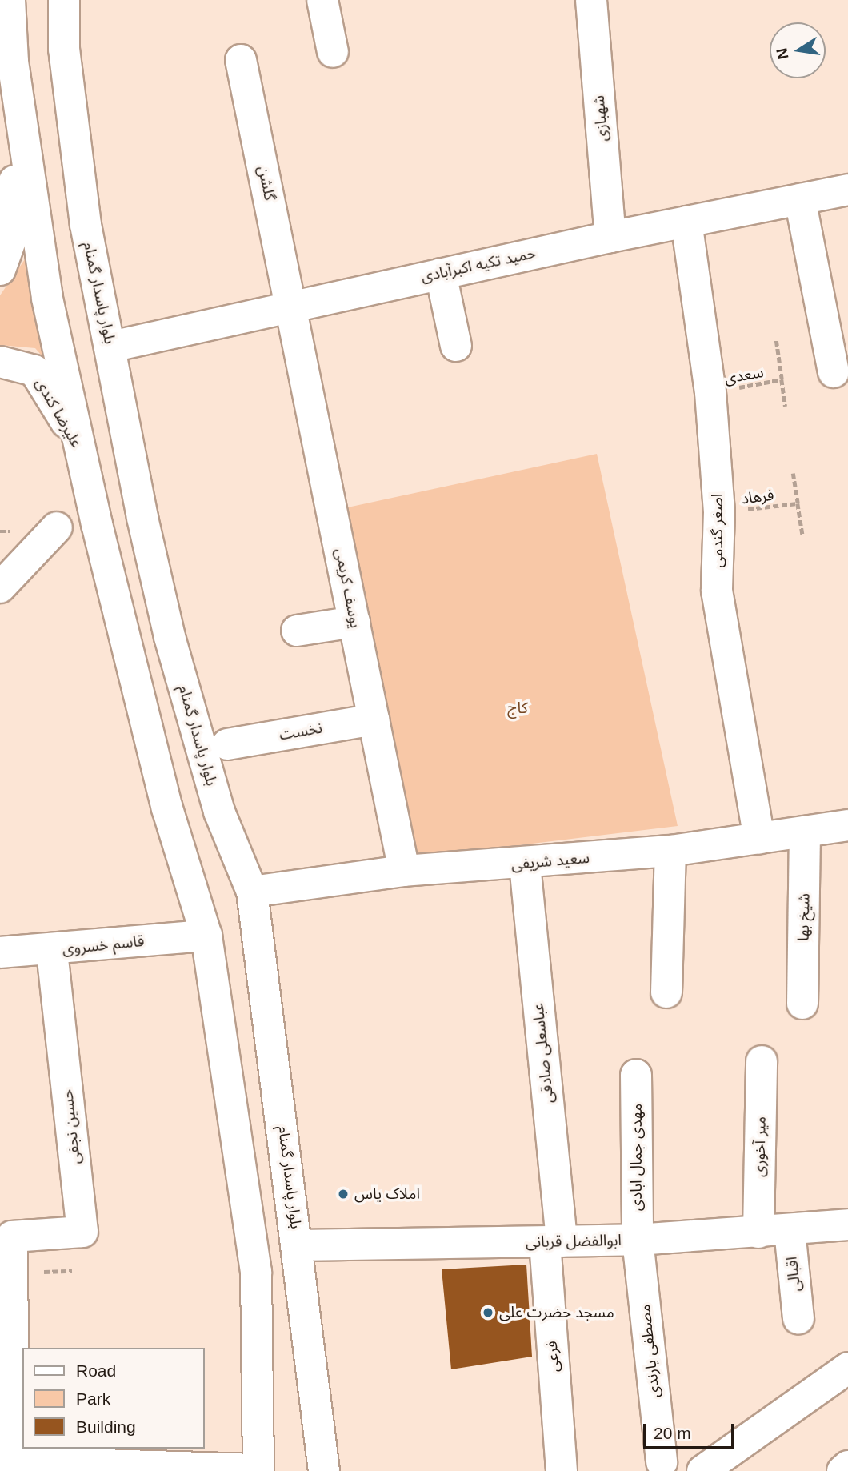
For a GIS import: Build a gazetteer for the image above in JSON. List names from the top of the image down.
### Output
{
  "streets": {
    "main road": [
      "شهبازی",
      "گلشن",
      "حمید تکیه اکبرآبادی",
      "بلوار پاسدار گمنام",
      "علیرضا کندی",
      "اصغر گندمی",
      "یوسف کریمی",
      "نخست",
      "سعید شریفی",
      "شیخ بها",
      "قاسم خسروی",
      "عباسعلی صادقی",
      "حسین نجفی",
      "میر آخوری",
      "مهدی جمال ابادی",
      "ابوالفضل قربانی",
      "اقبالی",
      "مصطفی یارندی",
      "فرعی"
    ],
    "path": ["سعدی", "فرهاد"]
  },
  "crossings": [
    ["شهبازی", "حمید تکیه اکبرآبادی"],
    ["گلشن", "حمید تکیه اکبرآبادی"],
    ["گلشن", "یوسف کریمی"],
    ["حمید تکیه اکبرآبادی", "بلوار پاسدار گمنام"],
    ["حمید تکیه اکبرآبادی", "اصغر گندمی"],
    ["حمید تکیه اکبرآبادی", "یوسف کریمی"],
    ["بلوار پاسدار گمنام", "سعید شریفی"],
    ["بلوار پاسدار گمنام", "ابوالفضل قربانی"],
    ["سعدی", "اصغر گندمی"],
    ["فرهاد", "اصغر گندمی"],
    ["اصغر گندمی", "سعید شریفی"],
    ["یوسف کریمی", "نخست"],
    ["یوسف کریمی", "سعید شریفی"],
    ["سعید شریفی", "شیخ بها"],
    ["سعید شریفی", "عباسعلی صادقی"],
    ["قاسم خسروی", "حسین نجفی"],
    ["عباسعلی صادقی", "ابوالفضل قربانی"],
    ["عباسعلی صادقی", "فرعی"],
    ["میر آخوری", "ابوالفضل قربانی"],
    ["مهدی جمال ابادی", "ابوالفضل قربانی"],
    ["مهدی جمال ابادی", "مصطفی یارندی"],
    ["ابوالفضل قربانی", "اقبالی"],
    ["ابوالفضل قربانی", "مصطفی یارندی"],
    ["ابوالفضل قربانی", "فرعی"]
  ],
  "parks": ["کاج"],
  "places": ["املاک یاس", "مسجد حضرت علی"],
  "legend": ["Road", "Park", "Building"],
  "scale_bar": "20 m",
  "north": "left"
}
